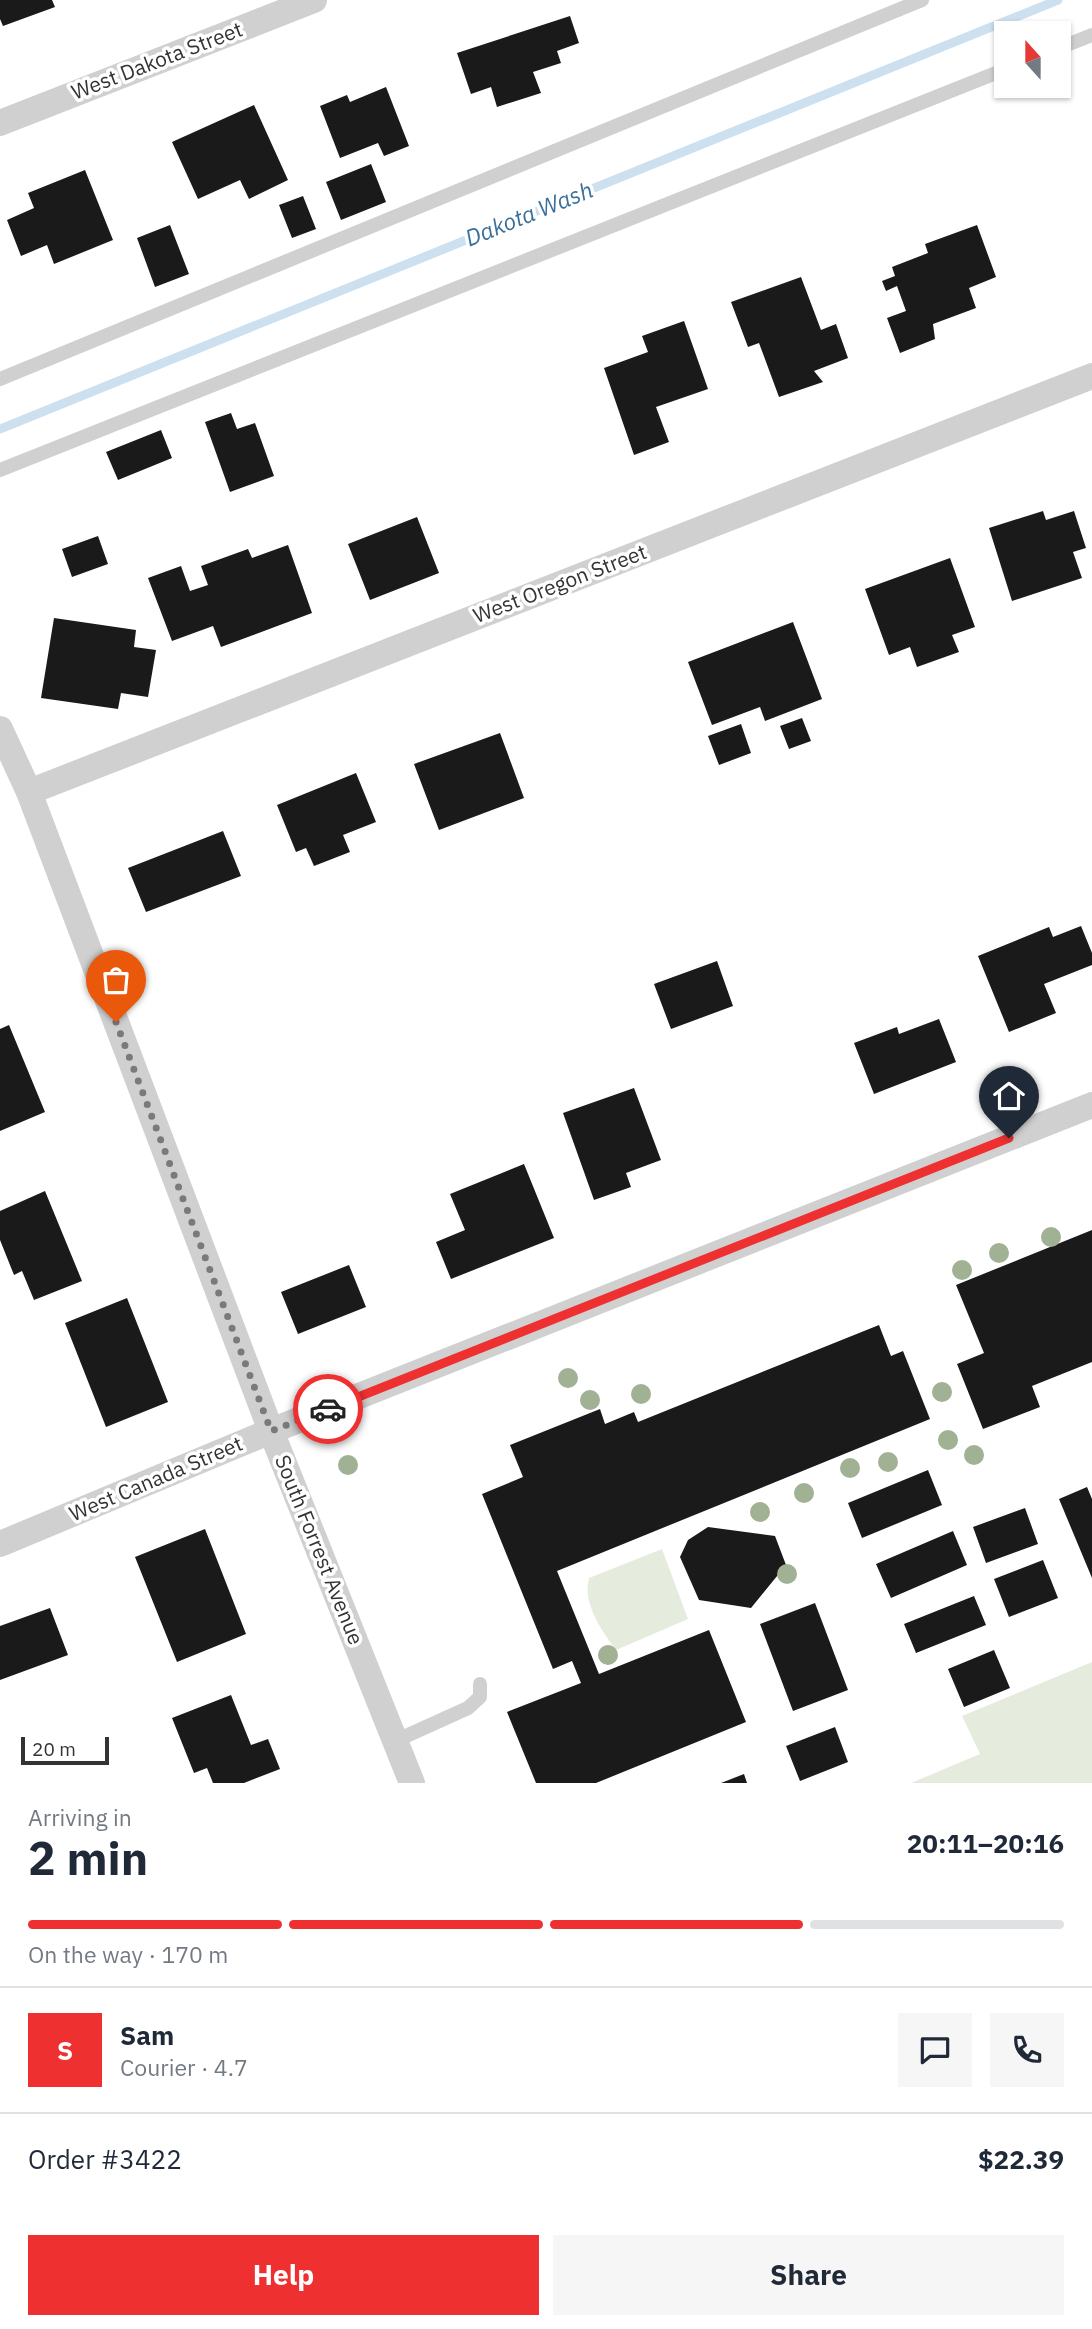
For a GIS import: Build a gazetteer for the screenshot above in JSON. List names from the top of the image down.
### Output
{
  "streets": {
    "street": [
      "West Dakota Street",
      "West Oregon Street",
      "West Canada Street",
      "South Forrest Avenue"
    ]
  },
  "crossings": [
    ["West Oregon Street", "South Forrest Avenue"],
    ["West Canada Street", "South Forrest Avenue"]
  ],
  "water": ["Dakota Wash"],
  "scale_bar": "20 m",
  "north": "top",
  "page": {
    "scale": "20 m",
    "heading": ["2 min", "Arriving in", "20:11–20:16"],
    "panel": [
      "Sam",
      "Courier · 4.7",
      "Order #3422",
      "$22.39"
    ],
    "bar": "On the way · 170 m",
    "round": "S",
    "buttons": ["Help", "Share"]
  }
}
